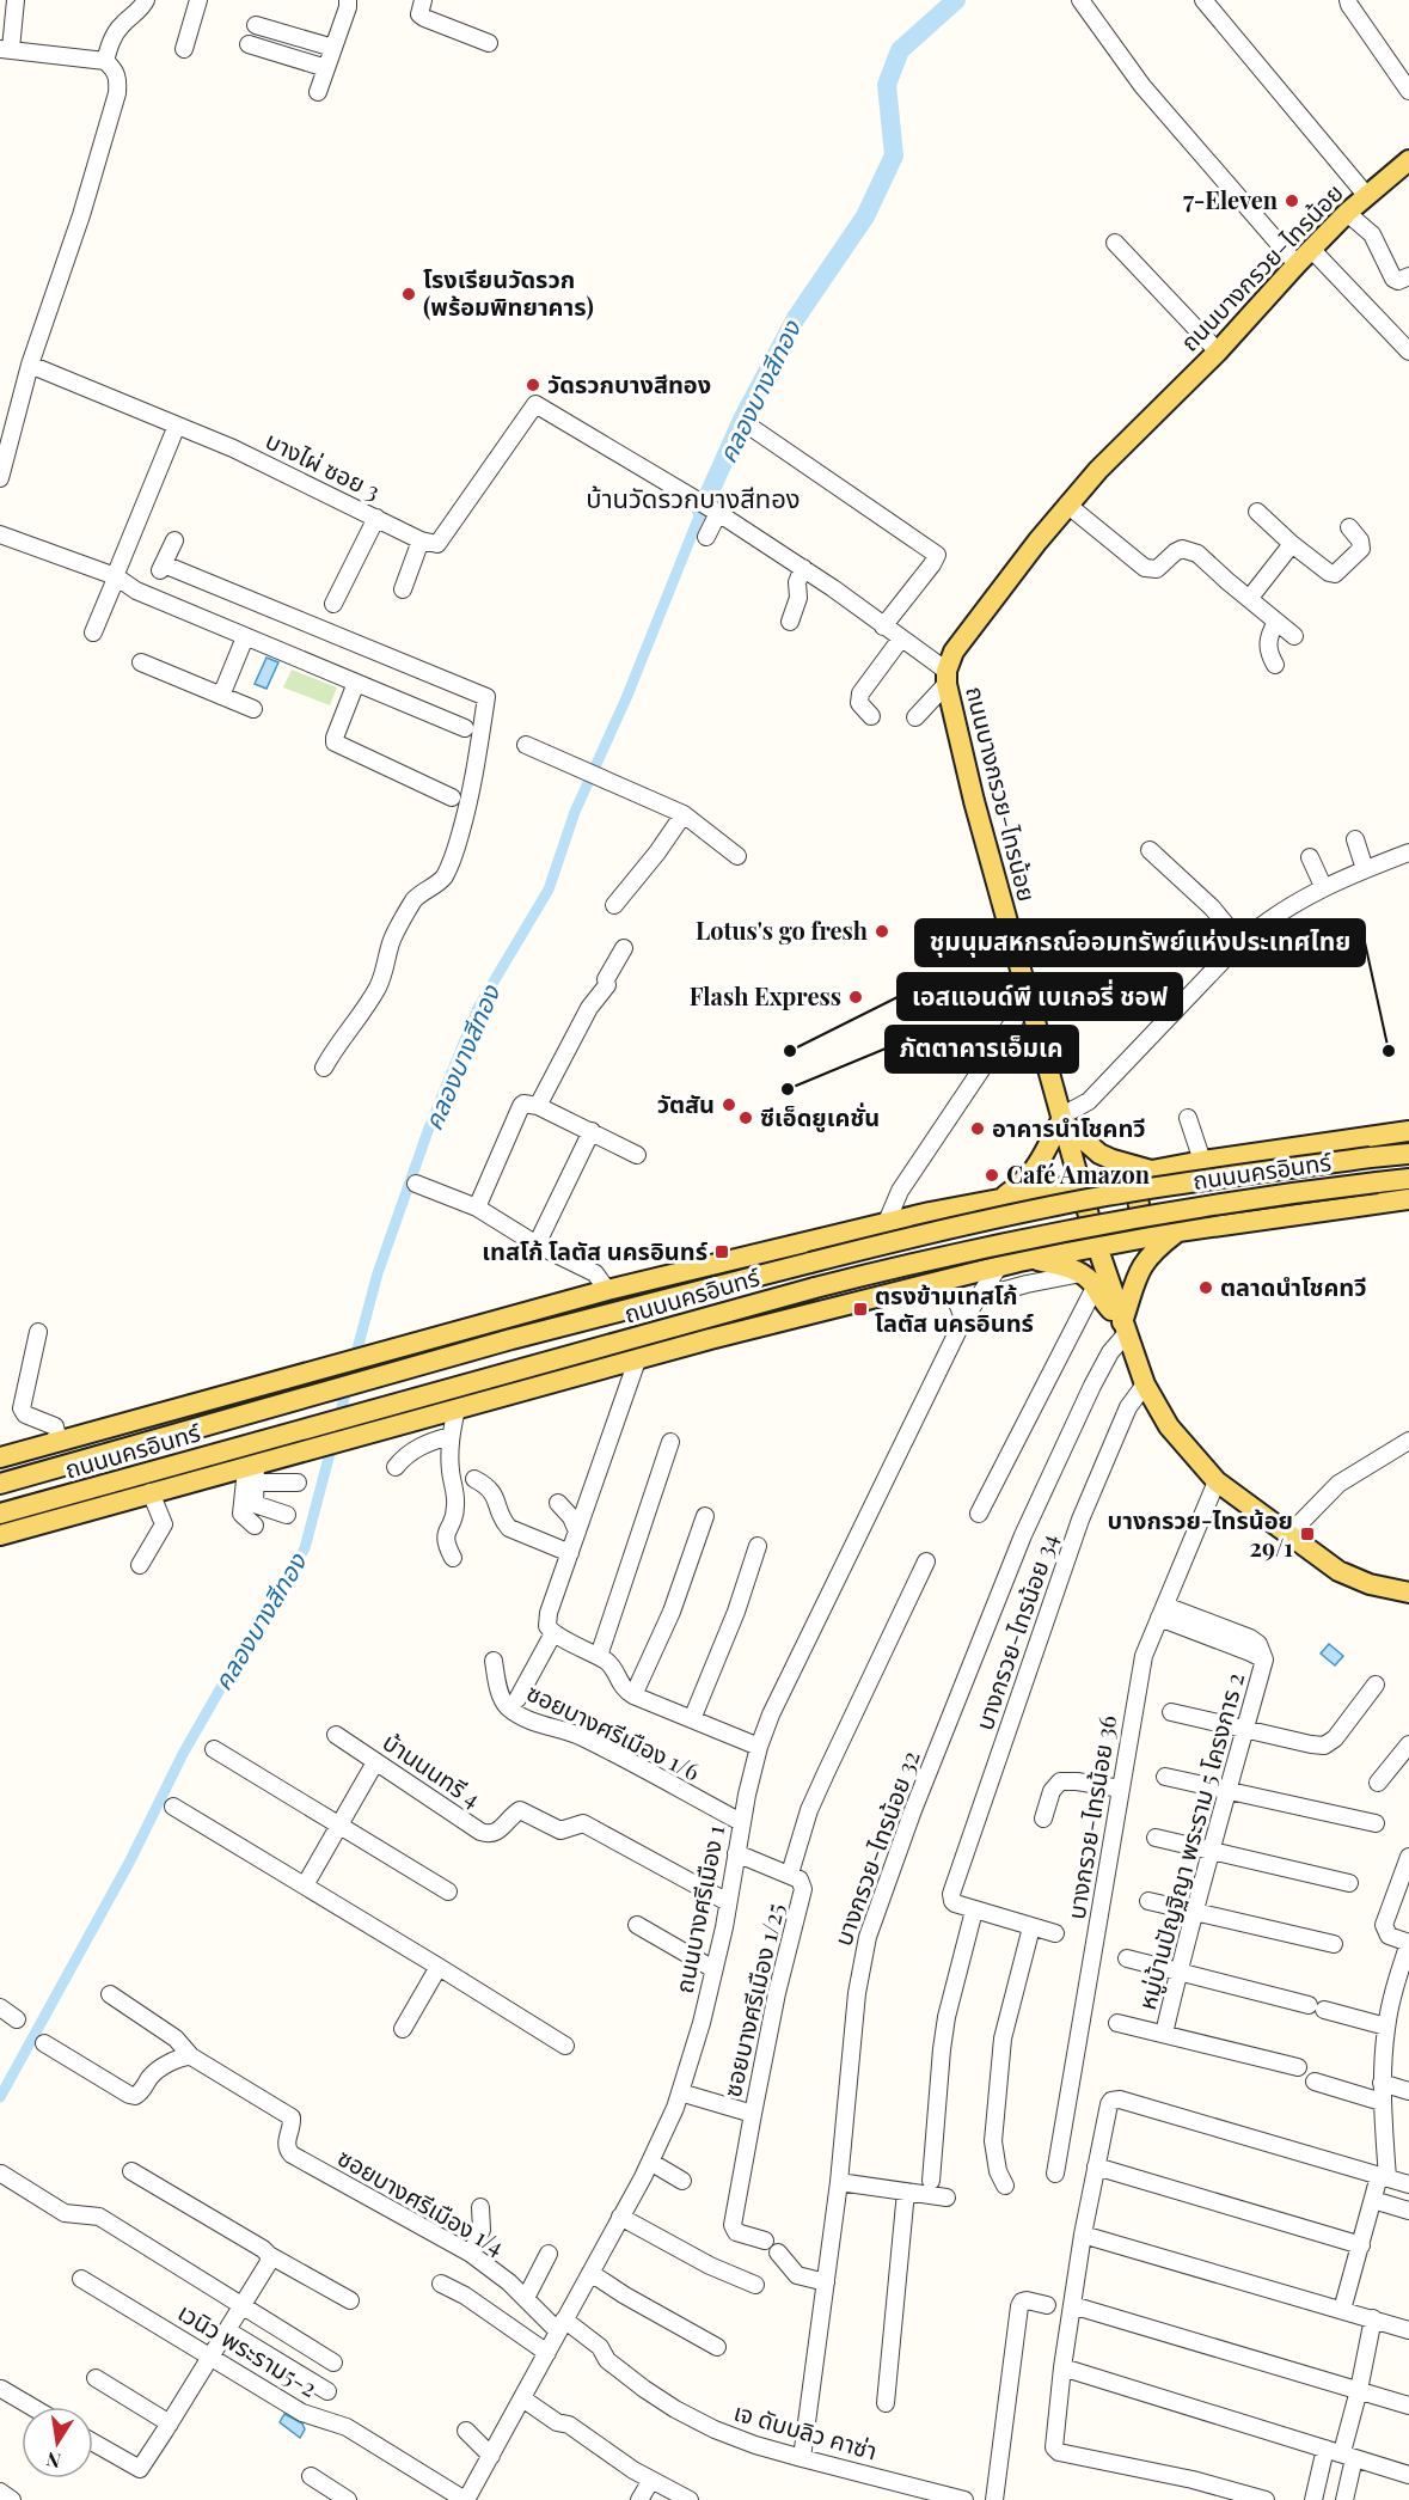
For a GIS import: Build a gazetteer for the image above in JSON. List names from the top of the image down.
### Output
{
  "streets": {
    "main road": ["ถนนบางกรวย-ไทรน้อย", "ถนนนครอินทร์"],
    "street": [
      "บางไผ่ ซอย 3",
      "บางกรวย-ไทรน้อย 34",
      "ซอยบางศรีเมือง 1/6",
      "บ้านนนทรี 4",
      "บางกรวย-ไทรน้อย 36",
      "หมู่บ้านปัญฐิญา พระราม 5 โครงการ 2",
      "บางกรวย-ไทรน้อย 32",
      "ถนนบางศรีเมือง 1",
      "ซอยบางศรีเมือง 1/25",
      "ซอยบางศรีเมือง 1/4",
      "เวนิว พระราม5-2",
      "เจ ดับบลิว คาซ่า"
    ]
  },
  "crossings": [
    ["ถนนบางกรวย-ไทรน้อย", "ถนนนครอินทร์"],
    ["ถนนบางกรวย-ไทรน้อย", "บางกรวย-ไทรน้อย 34"],
    ["ถนนบางกรวย-ไทรน้อย", "บางกรวย-ไทรน้อย 36"],
    ["ถนนบางกรวย-ไทรน้อย", "บางกรวย-ไทรน้อย 32"],
    ["ถนนนครอินทร์", "ถนนบางศรีเมือง 1"],
    ["ซอยบางศรีเมือง 1/6", "ถนนบางศรีเมือง 1"],
    ["บ้านนนทรี 4", "ถนนบางศรีเมือง 1"],
    ["บางกรวย-ไทรน้อย 36", "หมู่บ้านปัญฐิญา พระราม 5 โครงการ 2"],
    ["บางกรวย-ไทรน้อย 32", "เจ ดับบลิว คาซ่า"],
    ["ถนนบางศรีเมือง 1", "ซอยบางศรีเมือง 1/25"],
    ["ถนนบางศรีเมือง 1", "ซอยบางศรีเมือง 1/4"],
    ["ถนนบางศรีเมือง 1", "เวนิว พระราม5-2"],
    ["ถนนบางศรีเมือง 1", "เจ ดับบลิว คาซ่า"],
    ["ซอยบางศรีเมือง 1/4", "เจ ดับบลิว คาซ่า"]
  ],
  "districts": ["บ้านวัดรวกบางสีทอง"],
  "water": ["คลองบางสีทอง"],
  "places": {
    "other": [
      "7-Eleven",
      "โรงเรียนวัดรวก (พร้อมพิทยาคาร)",
      "วัดรวกบางสีทอง",
      "Lotus's go fresh",
      "Flash Express",
      "เอสแอนด์พี เบเกอรี่ ชอฟ",
      "ชุมนุมสหกรณ์ออมทรัพย์แห่งประเทศไทย",
      "ภัตตาคารเอ็มเค",
      "วัตสัน",
      "ซีเอ็ดยูเคชั่น",
      "อาคารนำโชคทวี",
      "Café Amazon",
      "ตลาดนำโชคทวี"
    ],
    "transit": ["เทสโก้ โลตัส นครอินทร์", "ตรงข้ามเทสโก้ โลตัส นครอินทร์", "บางกรวย-ไทรน้อย 29/1"]
  },
  "north": "bottom"
}
